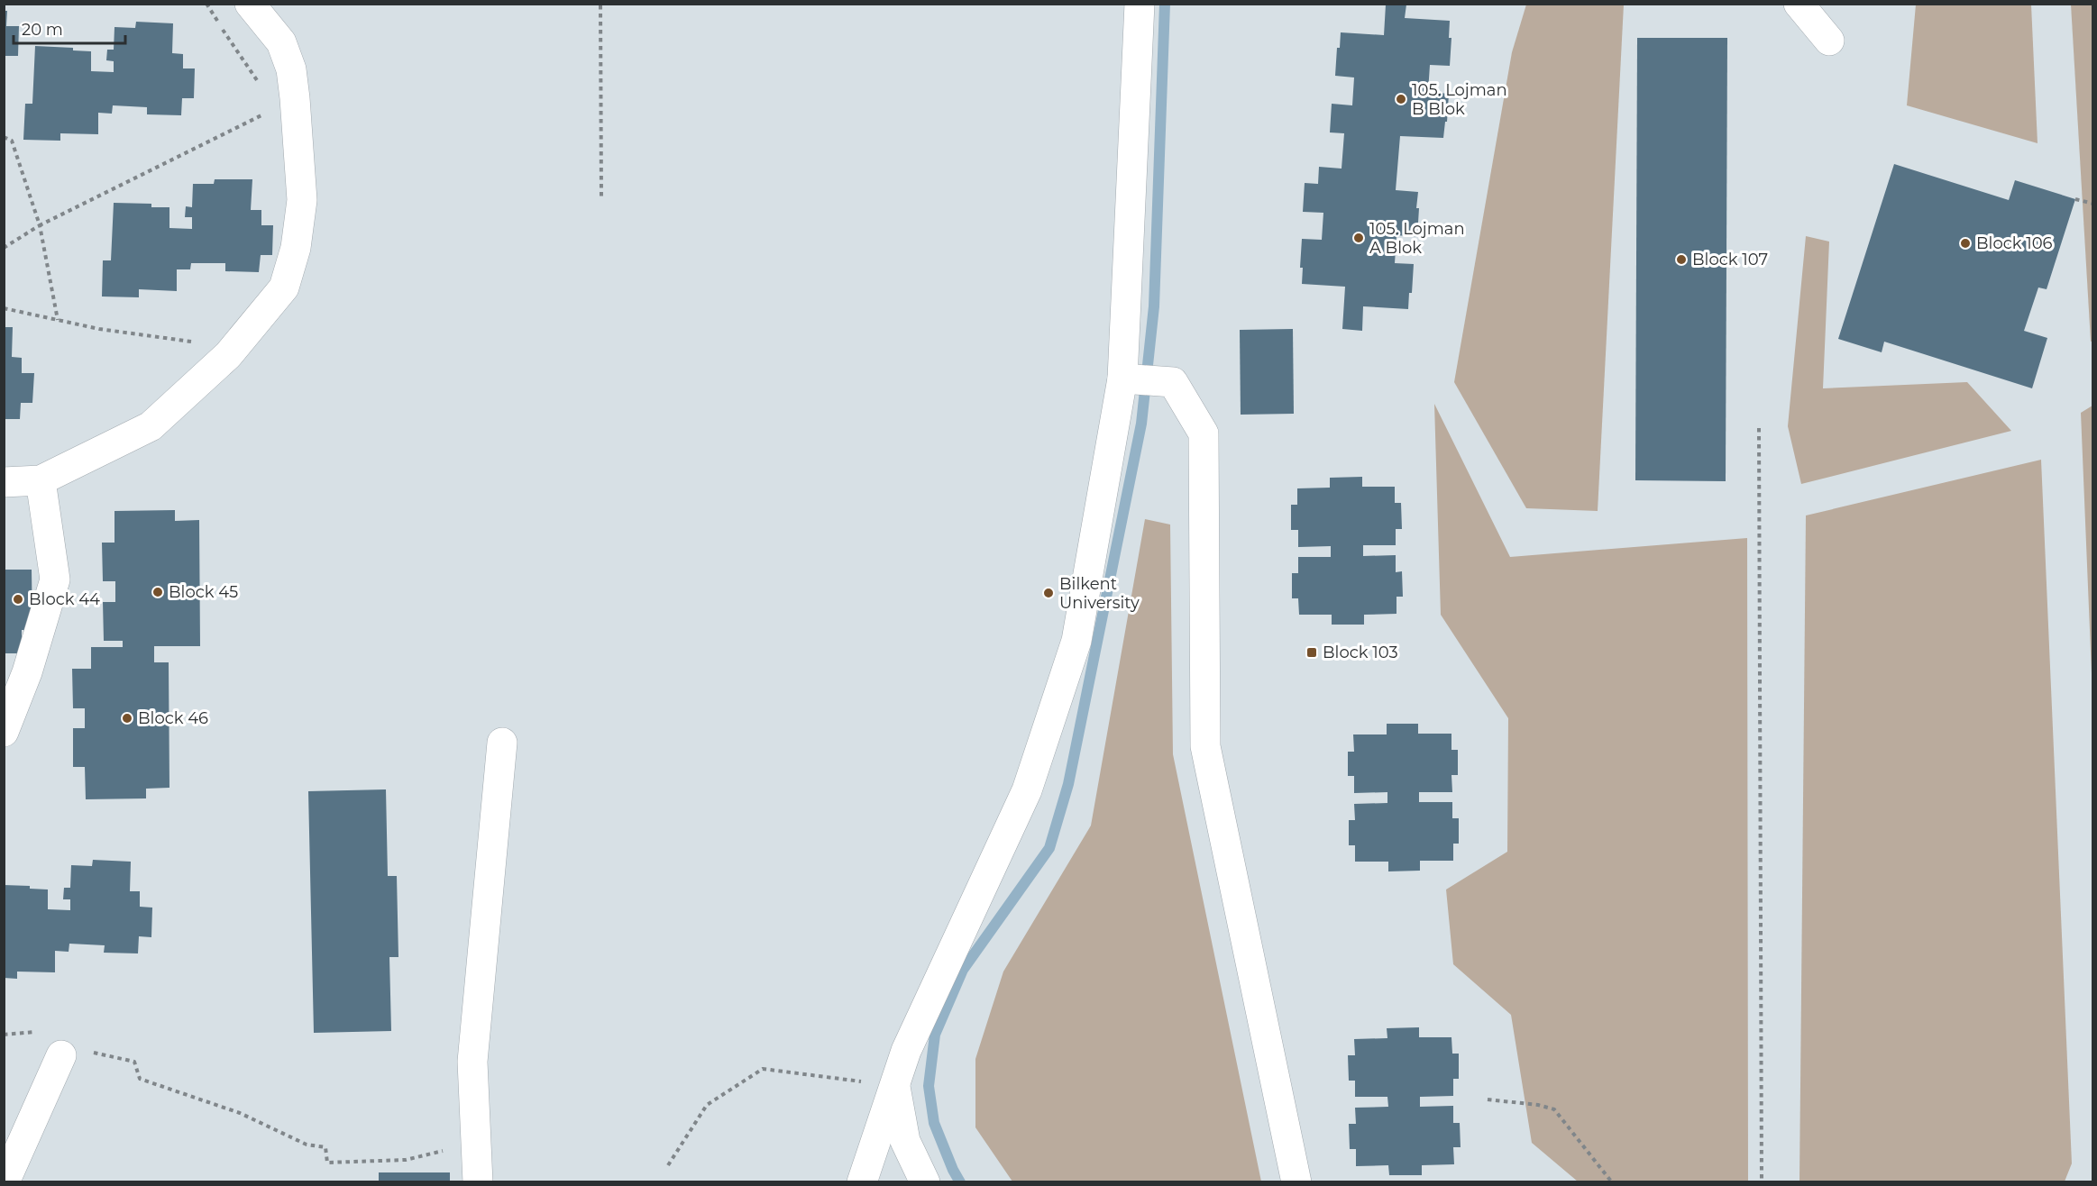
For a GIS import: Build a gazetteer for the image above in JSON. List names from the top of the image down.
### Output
{
  "places": {
    "other": [
      "105. Lojman B Blok",
      "105. Lojman A Blok",
      "Block 106",
      "Block 107",
      "Block 45",
      "Bilkent University",
      "Block 44",
      "Block 46"
    ],
    "transit": ["Block 103"]
  },
  "scale_bar": "20 m"
}
